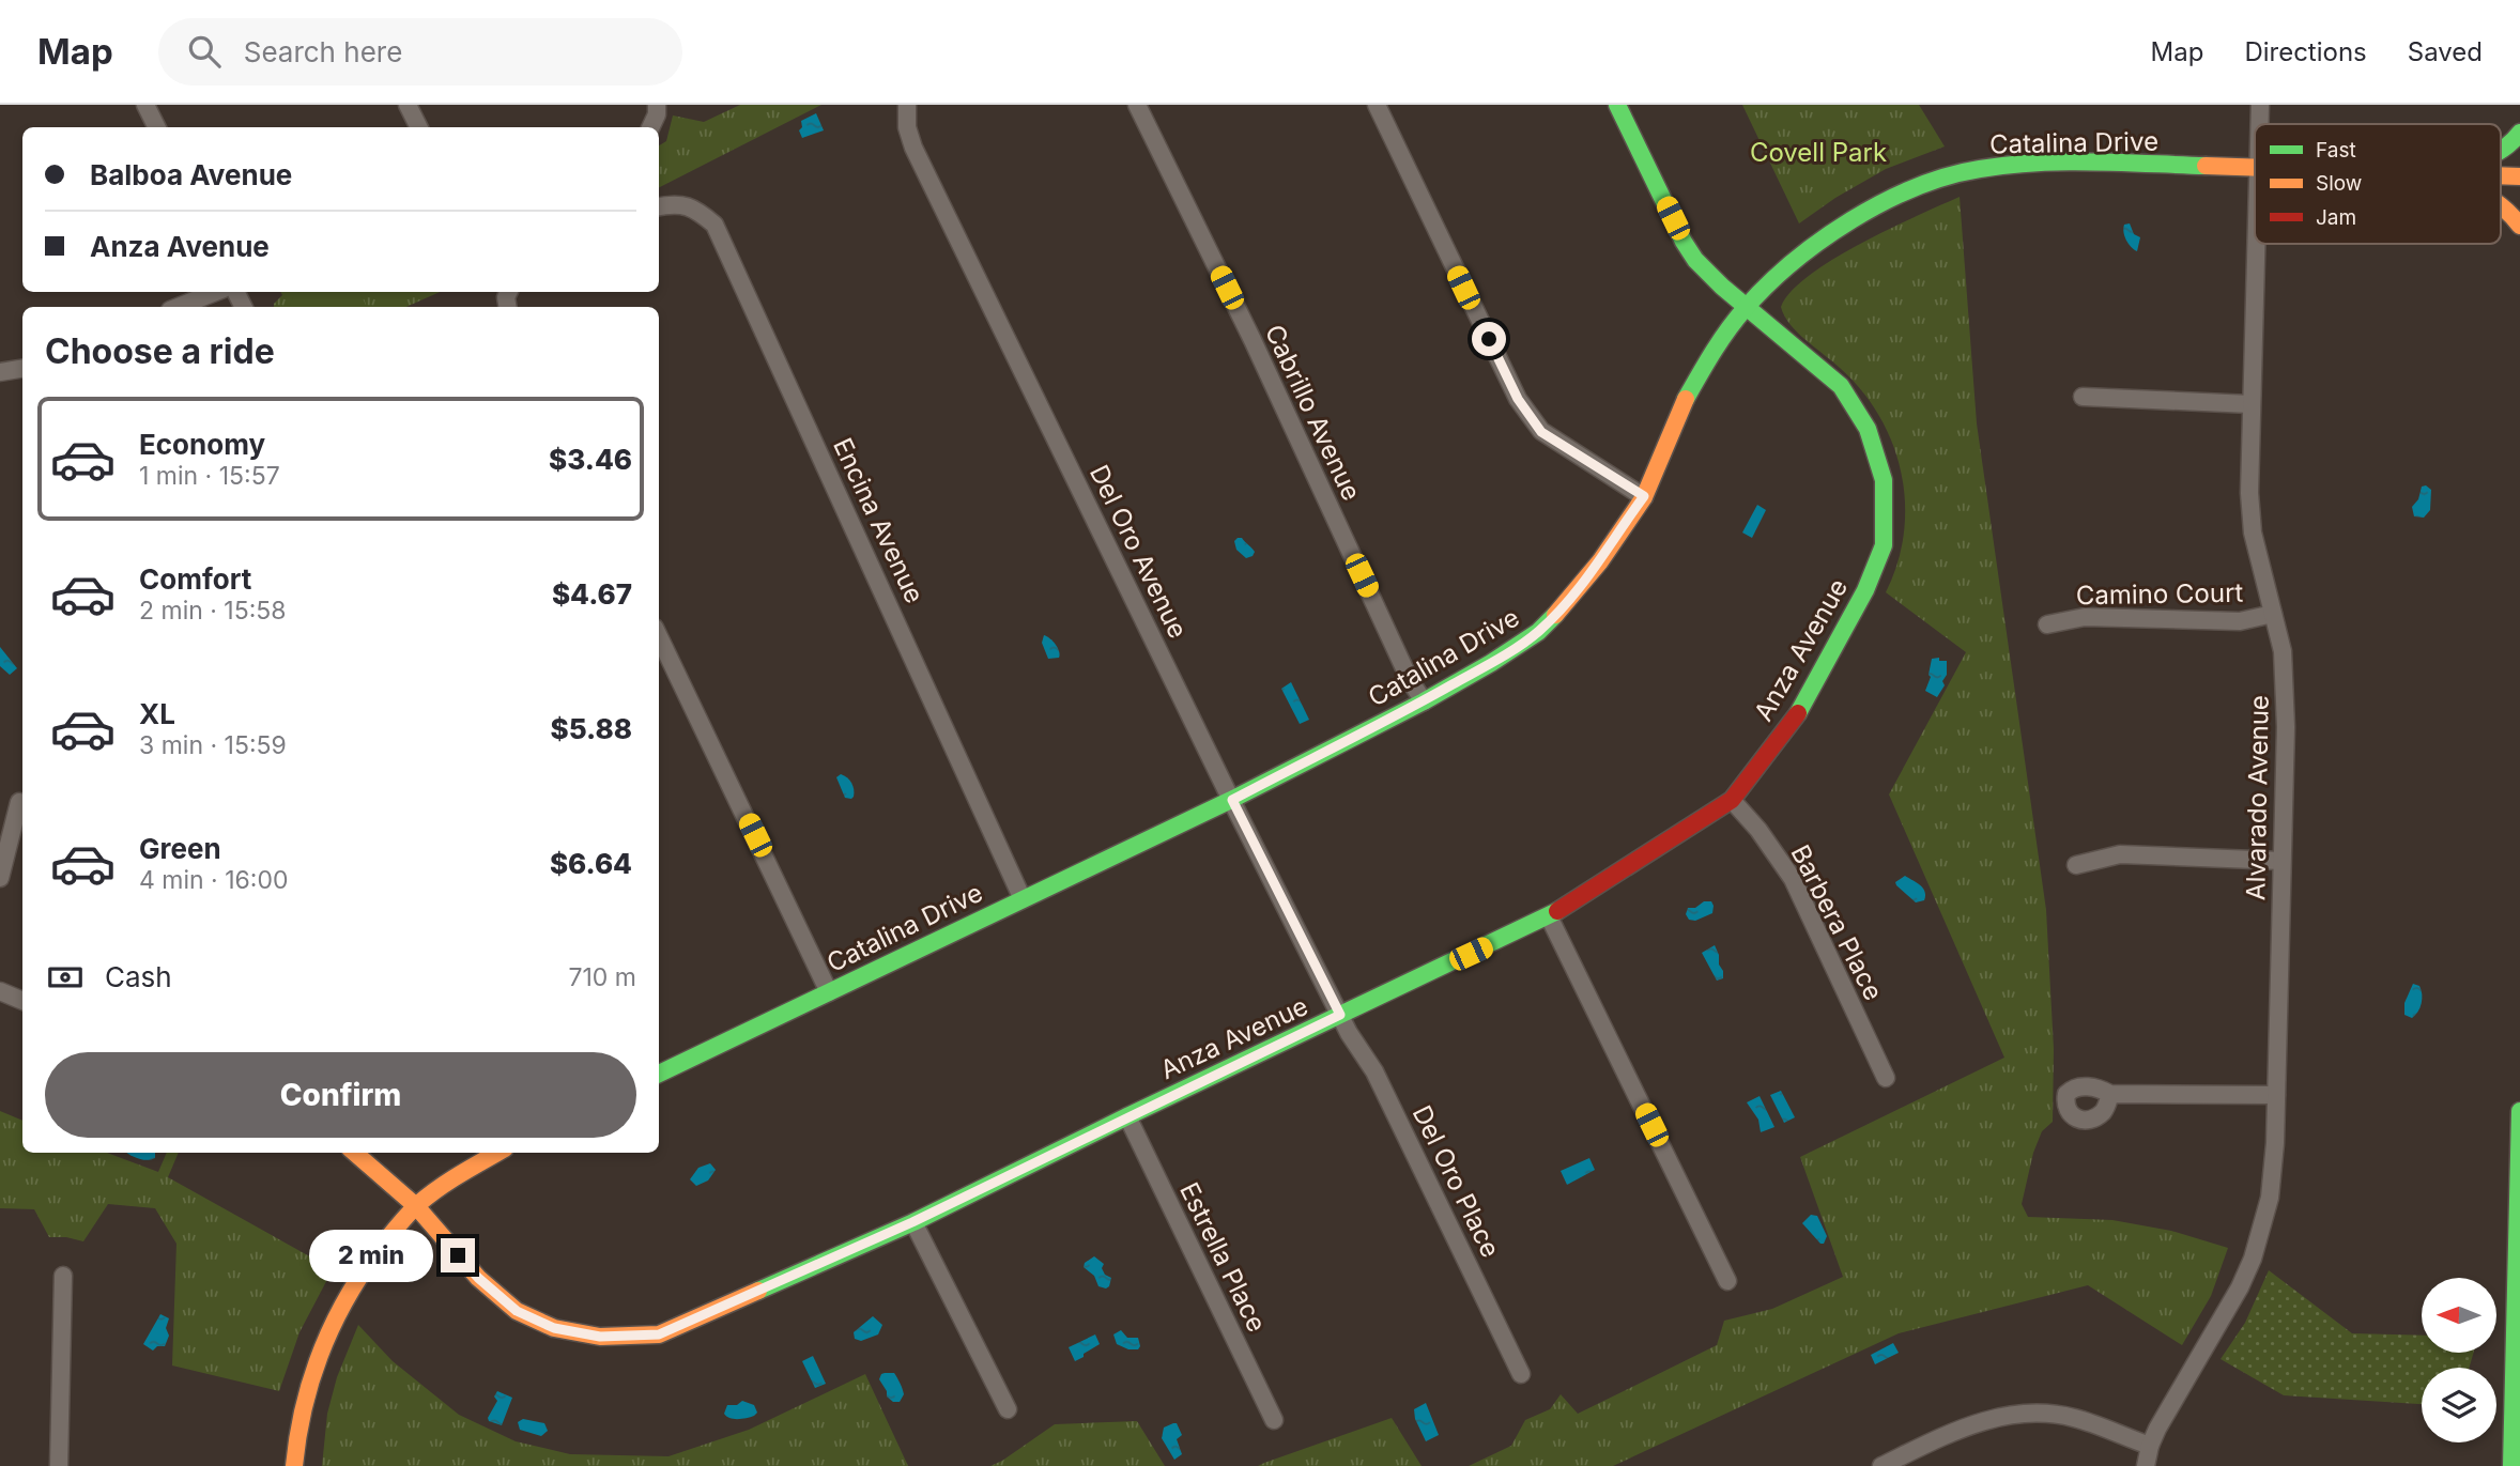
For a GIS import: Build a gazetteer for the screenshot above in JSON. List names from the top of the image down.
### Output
{
  "streets": {
    "street": [
      "Catalina Drive",
      "Cabrillo Avenue",
      "Encina Avenue",
      "Del Oro Avenue",
      "Camino Court",
      "Anza Avenue",
      "Alvarado Avenue",
      "Barbera Place",
      "Del Oro Place",
      "Estrella Place"
    ]
  },
  "crossings": [
    ["Catalina Drive", "Cabrillo Avenue"],
    ["Catalina Drive", "Encina Avenue"],
    ["Catalina Drive", "Del Oro Avenue"],
    ["Catalina Drive", "Anza Avenue"],
    ["Del Oro Avenue", "Anza Avenue"],
    ["Del Oro Avenue", "Del Oro Place"],
    ["Camino Court", "Alvarado Avenue"],
    ["Anza Avenue", "Barbera Place"],
    ["Anza Avenue", "Del Oro Place"],
    ["Anza Avenue", "Estrella Place"]
  ],
  "parks": ["Covell Park"],
  "legend": ["Fast", "Slow", "Jam"],
  "north": "left",
  "page": {
    "header": "Map",
    "search": "Search here",
    "nav": ["Map", "Directions", "Saved"],
    "banner": ["Balboa Avenue", "Anza Avenue"],
    "heading": "Choose a ride",
    "list": [
      {
        "name": "Economy",
        "note": "1 min · 15:57",
        "value": "$3.46"
      },
      {
        "name": "Comfort",
        "note": "2 min · 15:58",
        "value": "$4.67"
      },
      {
        "name": "XL",
        "note": "3 min · 15:59",
        "value": "$5.88"
      },
      {
        "name": "Green",
        "note": "4 min · 16:00",
        "value": "$6.64"
      }
    ],
    "pay": ["Cash", "710 m"],
    "buttons": "Confirm",
    "bubble": "2 min"
  }
}
